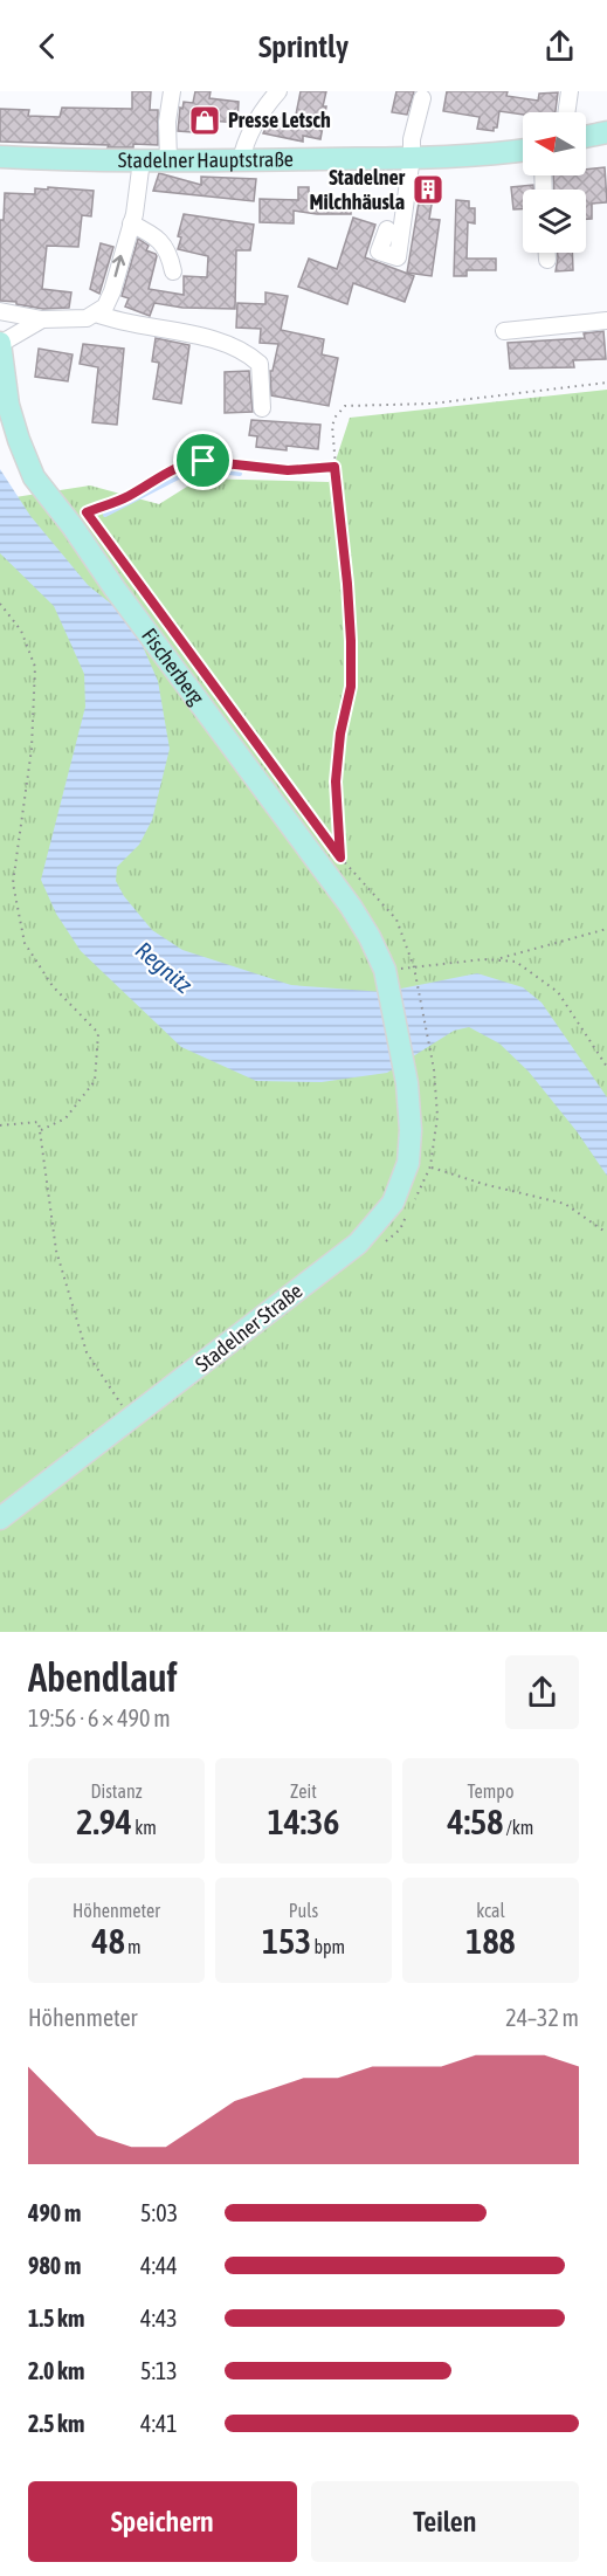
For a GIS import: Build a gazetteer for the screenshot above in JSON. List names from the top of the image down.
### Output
{
  "streets": {
    "main road": ["Stadelner Hauptstraße", "Fischerberg", "Stadelner Straße"]
  },
  "crossings": [
    ["Fischerberg", "Stadelner Straße"]
  ],
  "water": ["Regnitz"],
  "places": {
    "shop": ["Presse Letsch"],
    "building": ["Stadelner Milchhäusla"]
  },
  "north": "left",
  "page": {
    "header": "Sprintly",
    "heading": ["Abendlauf", "19:56 · 6 × 490 m"],
    "stats": [
      ["Distanz", "2.94 km"],
      ["Zeit", "14:36"],
      ["Tempo", "4:58 /km"],
      ["Höhenmeter", "48 m"],
      ["Puls", "153 bpm"],
      ["kcal", "188"]
    ],
    "chart": ["Höhenmeter", "24–32 m"],
    "list": [
      {
        "name": "490 m",
        "note": "5:03"
      },
      {
        "name": "980 m",
        "note": "4:44"
      },
      {
        "name": "1.5 km",
        "note": "4:43"
      },
      {
        "name": "2.0 km",
        "note": "5:13"
      },
      {
        "name": "2.5 km",
        "note": "4:41"
      }
    ],
    "buttons": ["Speichern", "Teilen"]
  }
}
